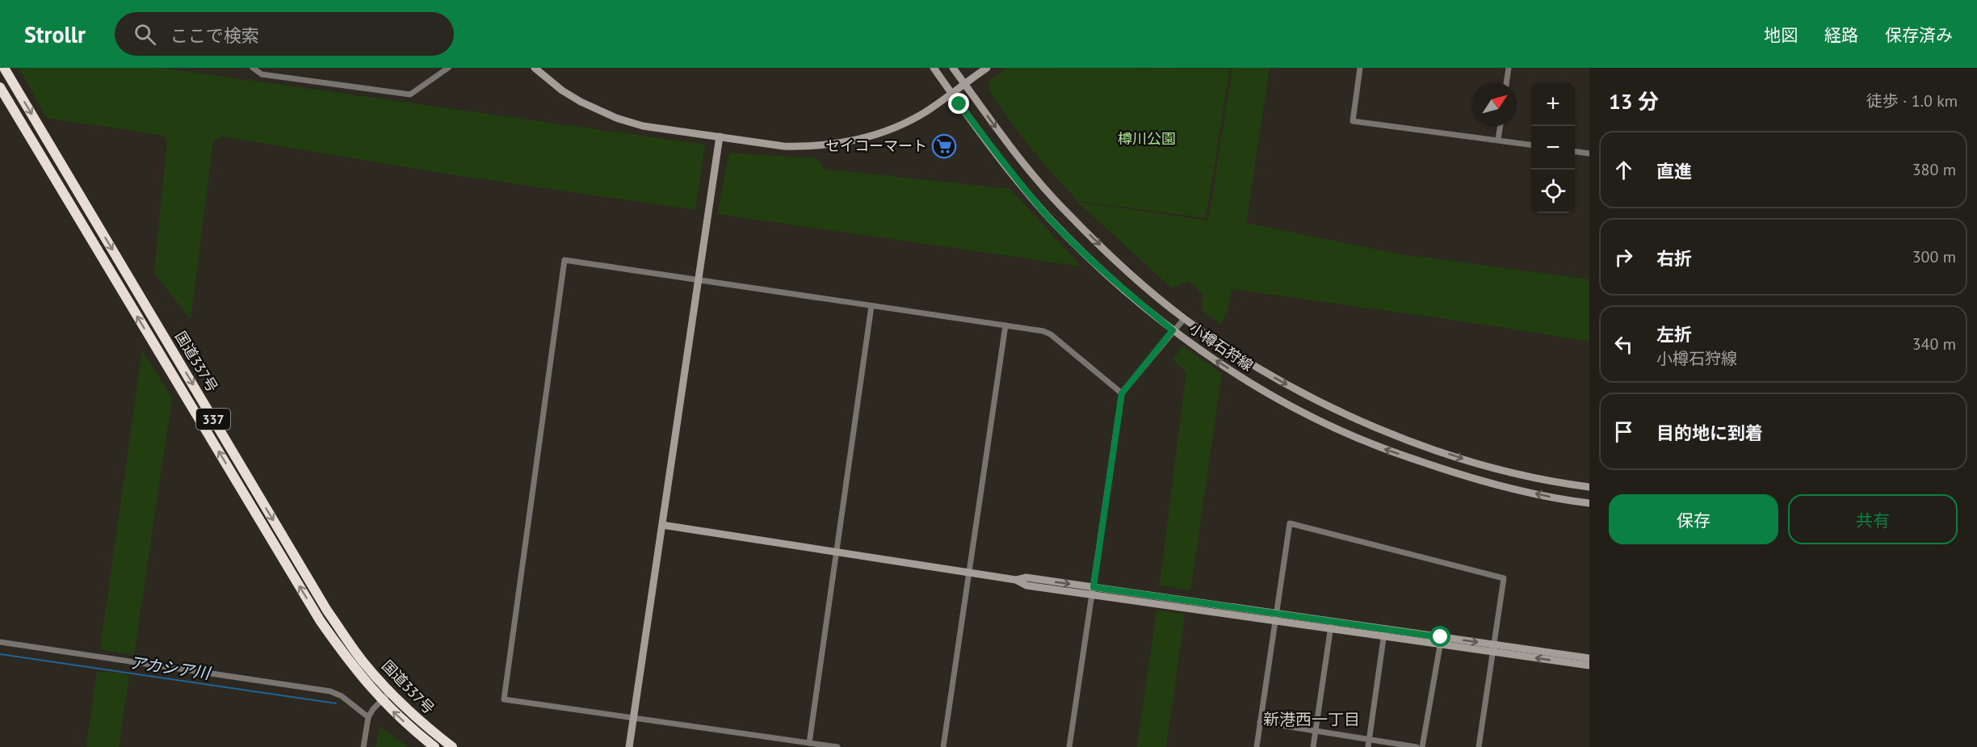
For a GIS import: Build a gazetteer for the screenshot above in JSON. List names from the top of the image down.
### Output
{
  "streets": {
    "highway": ["国道337号", "337"],
    "street": ["小樽石狩線"]
  },
  "districts": ["新港西一丁目"],
  "water": ["アカシア川"],
  "parks": ["樽川公園"],
  "places": {
    "supermarket": ["セイコーマート"]
  },
  "north": "top right",
  "page": {
    "header": "Strollr",
    "search": "ここで検索",
    "nav": ["地図", "経路", "保存済み"],
    "heading": ["13 分", "徒歩 · 1.0 km"],
    "map_buttons": ["+", "−"],
    "list": [
      ["直進", "380 m"],
      ["右折", "300 m"],
      ["左折", "小樽石狩線", "340 m"],
      "目的地に到着"
    ],
    "buttons": ["保存", "共有"]
  }
}
